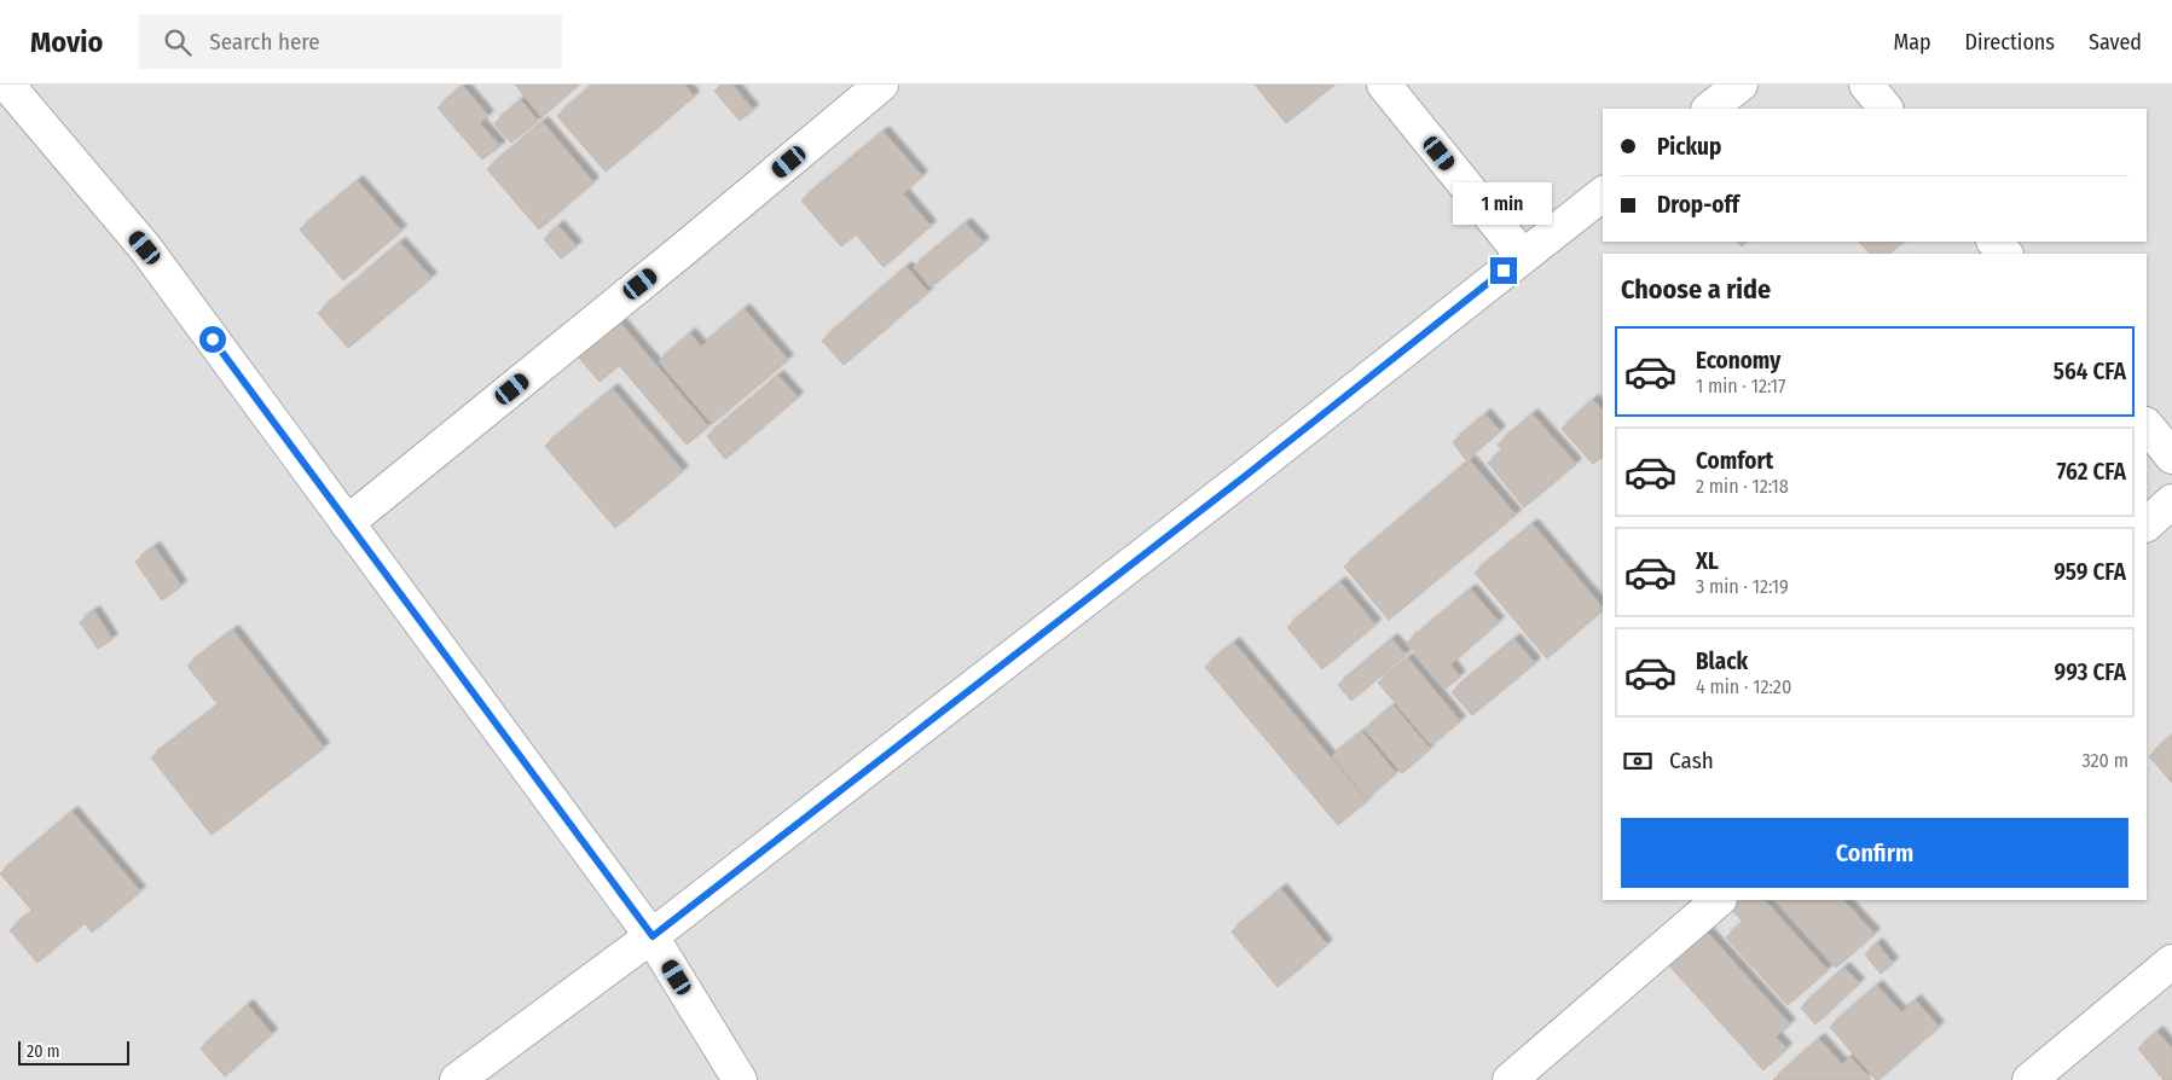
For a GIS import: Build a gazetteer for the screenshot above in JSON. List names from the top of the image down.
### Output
{
  "scale_bar": "20 m",
  "page": {
    "header": "Movio",
    "search": "Search here",
    "nav": ["Map", "Directions", "Saved"],
    "banner": ["Pickup", "Drop-off"],
    "bubble": "1 min",
    "heading": "Choose a ride",
    "list": [
      {
        "name": "Economy",
        "note": "1 min · 12:17",
        "value": "564 CFA"
      },
      {
        "name": "Comfort",
        "note": "2 min · 12:18",
        "value": "762 CFA"
      },
      {
        "name": "XL",
        "note": "3 min · 12:19",
        "value": "959 CFA"
      },
      {
        "name": "Black",
        "note": "4 min · 12:20",
        "value": "993 CFA"
      }
    ],
    "pay": ["Cash", "320 m"],
    "buttons": "Confirm",
    "scale": "20 m"
  }
}
